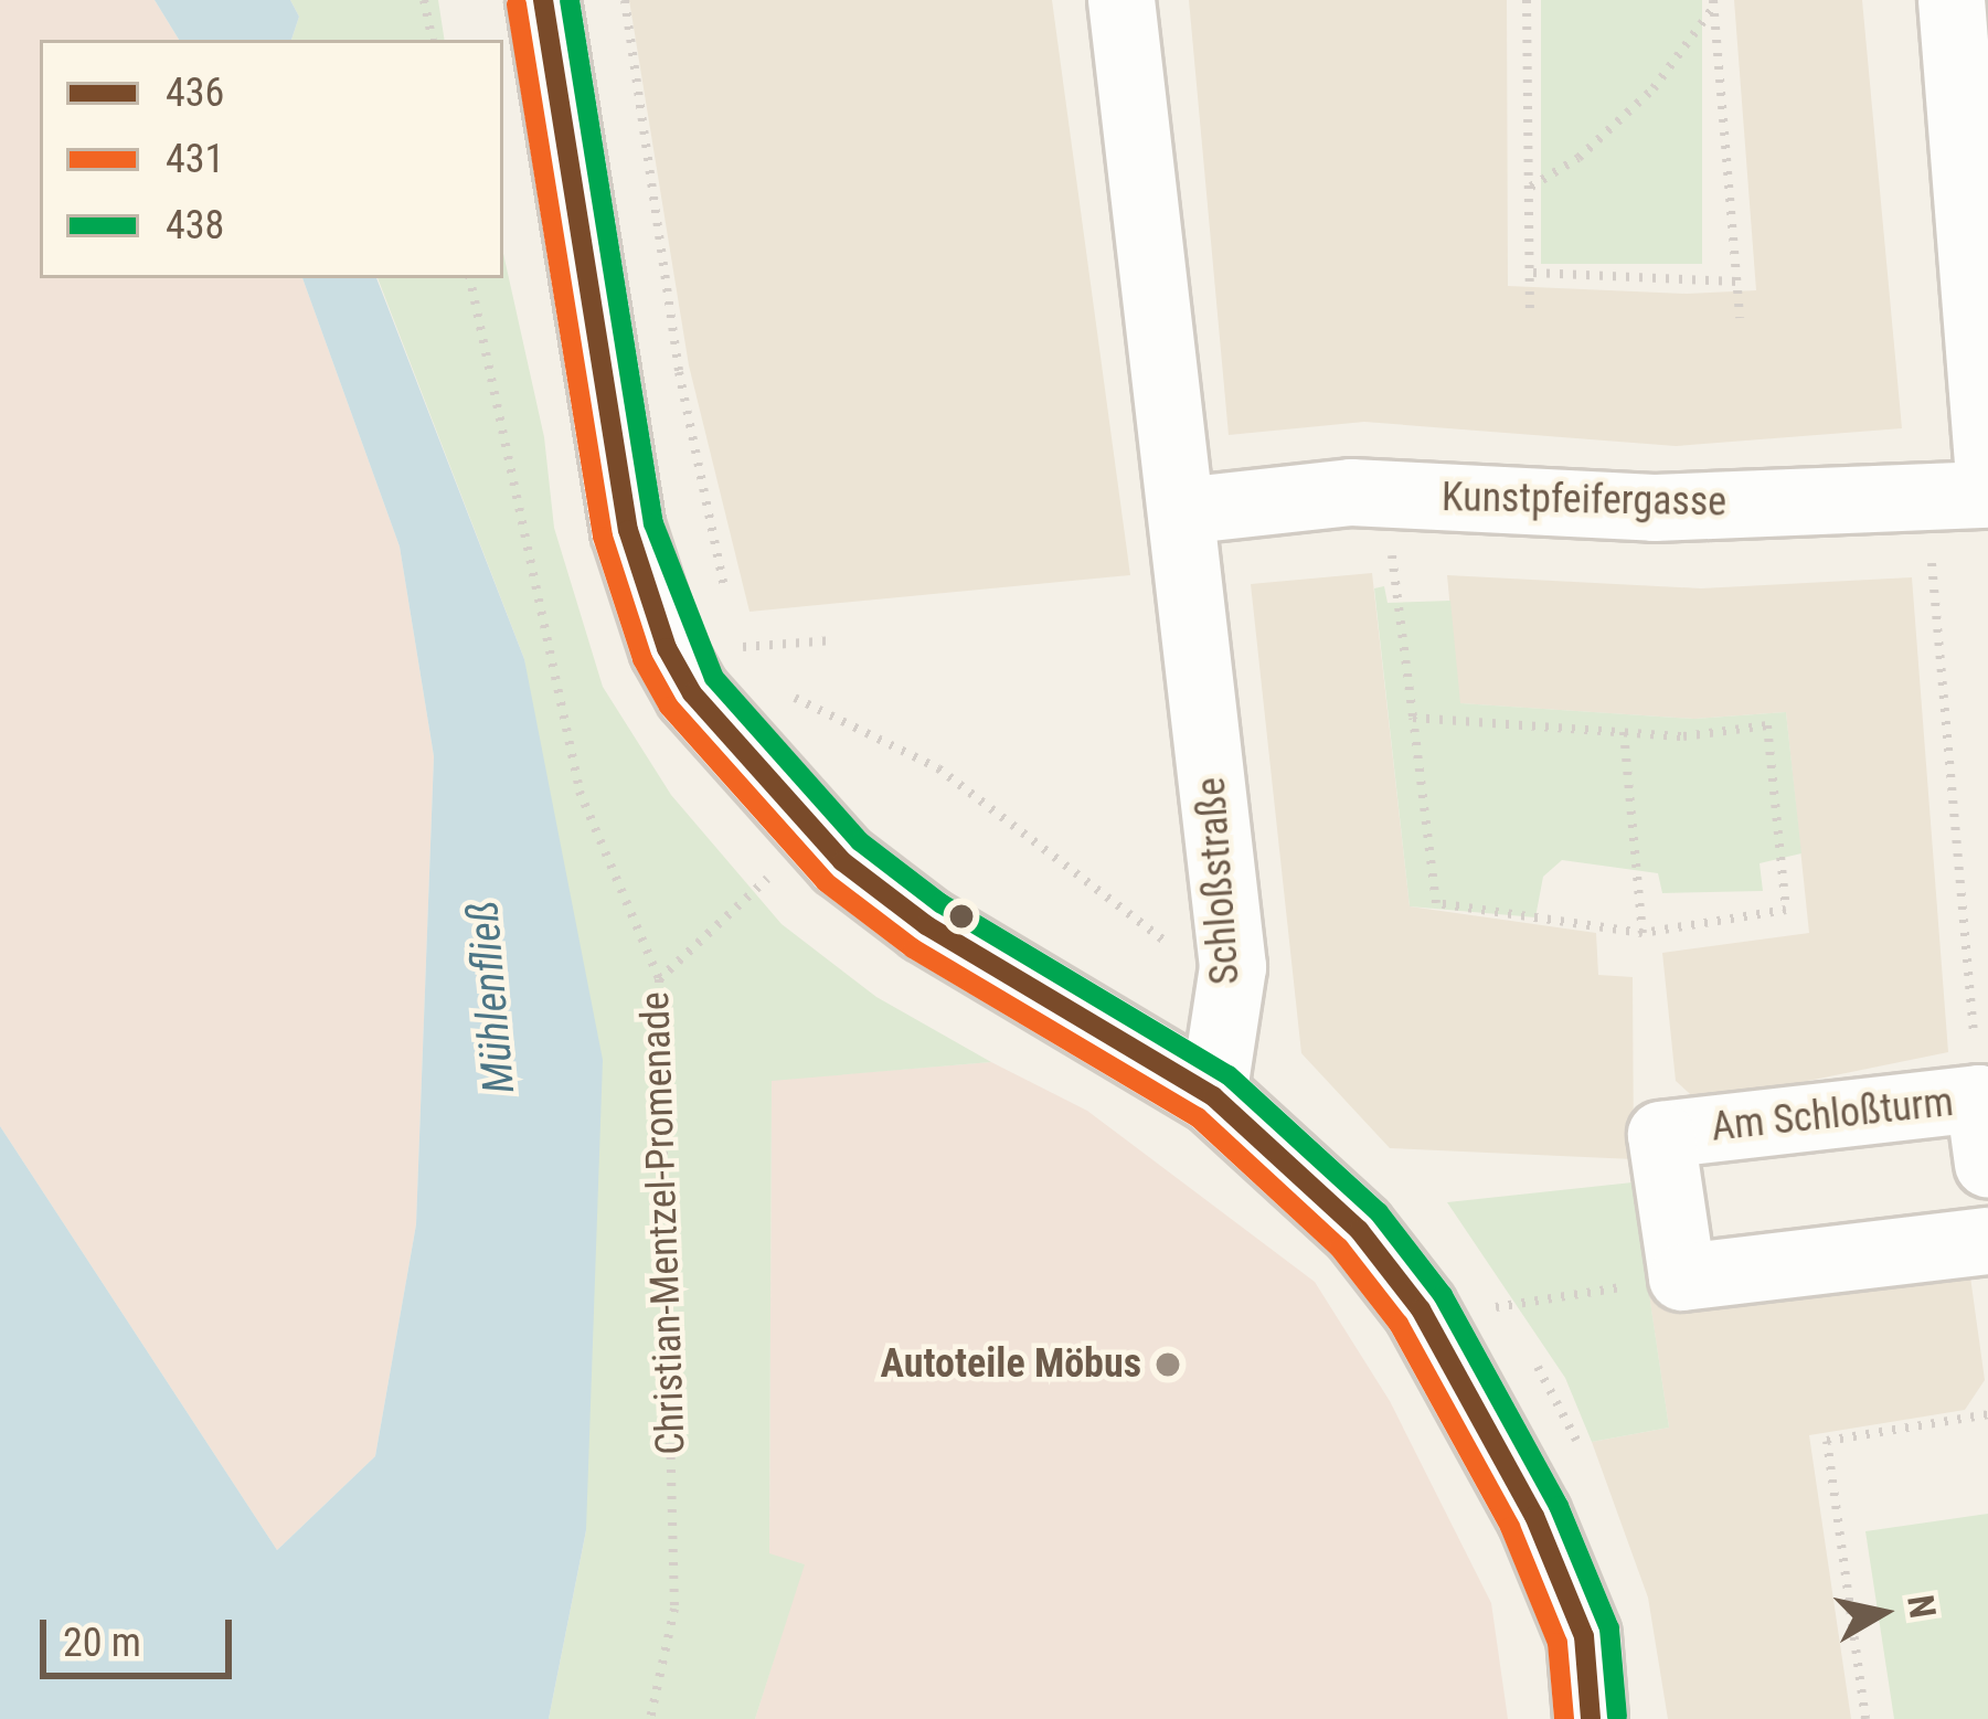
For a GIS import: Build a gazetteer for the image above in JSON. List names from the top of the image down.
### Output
{
  "streets": {
    "street": ["Kunstpfeifergasse", "Schloßstraße", "Am Schloßturm"],
    "path": ["Christian-Mentzel-Promenade"]
  },
  "crossings": [
    ["Kunstpfeifergasse", "Schloßstraße"]
  ],
  "water": ["Mühlenfließ"],
  "places": ["Autoteile Möbus"],
  "lines": ["transit line 436", "transit line 438", "transit line 431"],
  "legend": ["436", "431", "438"],
  "scale_bar": "20 m",
  "north": "right"
}
